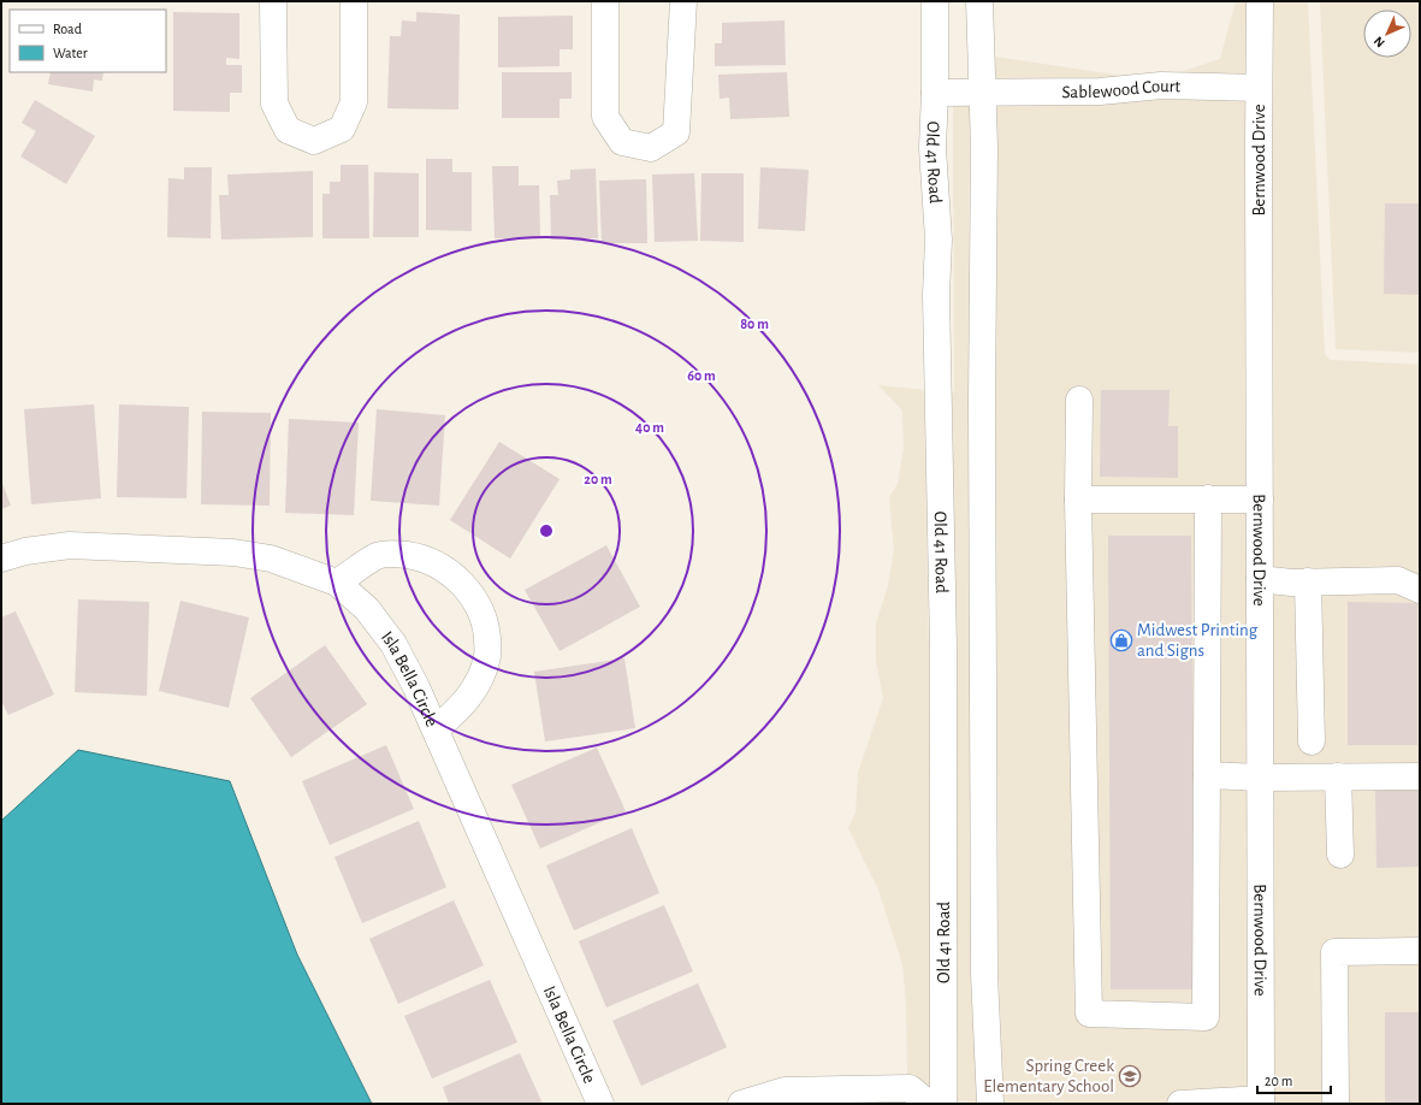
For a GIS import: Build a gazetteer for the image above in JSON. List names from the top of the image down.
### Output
{
  "streets": {
    "street": [
      "Sablewood Court",
      "Bernwood Drive",
      "Old 41 Road",
      "Isla Bella Circle"
    ]
  },
  "crossings": [
    ["Sablewood Court", "Bernwood Drive"],
    ["Sablewood Court", "Old 41 Road"]
  ],
  "places": {
    "shop": ["Midwest Printing and Signs"],
    "school or university": ["Spring Creek Elementary School"]
  },
  "legend": ["Road", "Water"],
  "scale_bar": "20 m",
  "north": "bottom left",
  "rings": [
    "80 m",
    "60 m",
    "40 m",
    "20 m"
  ]
}
